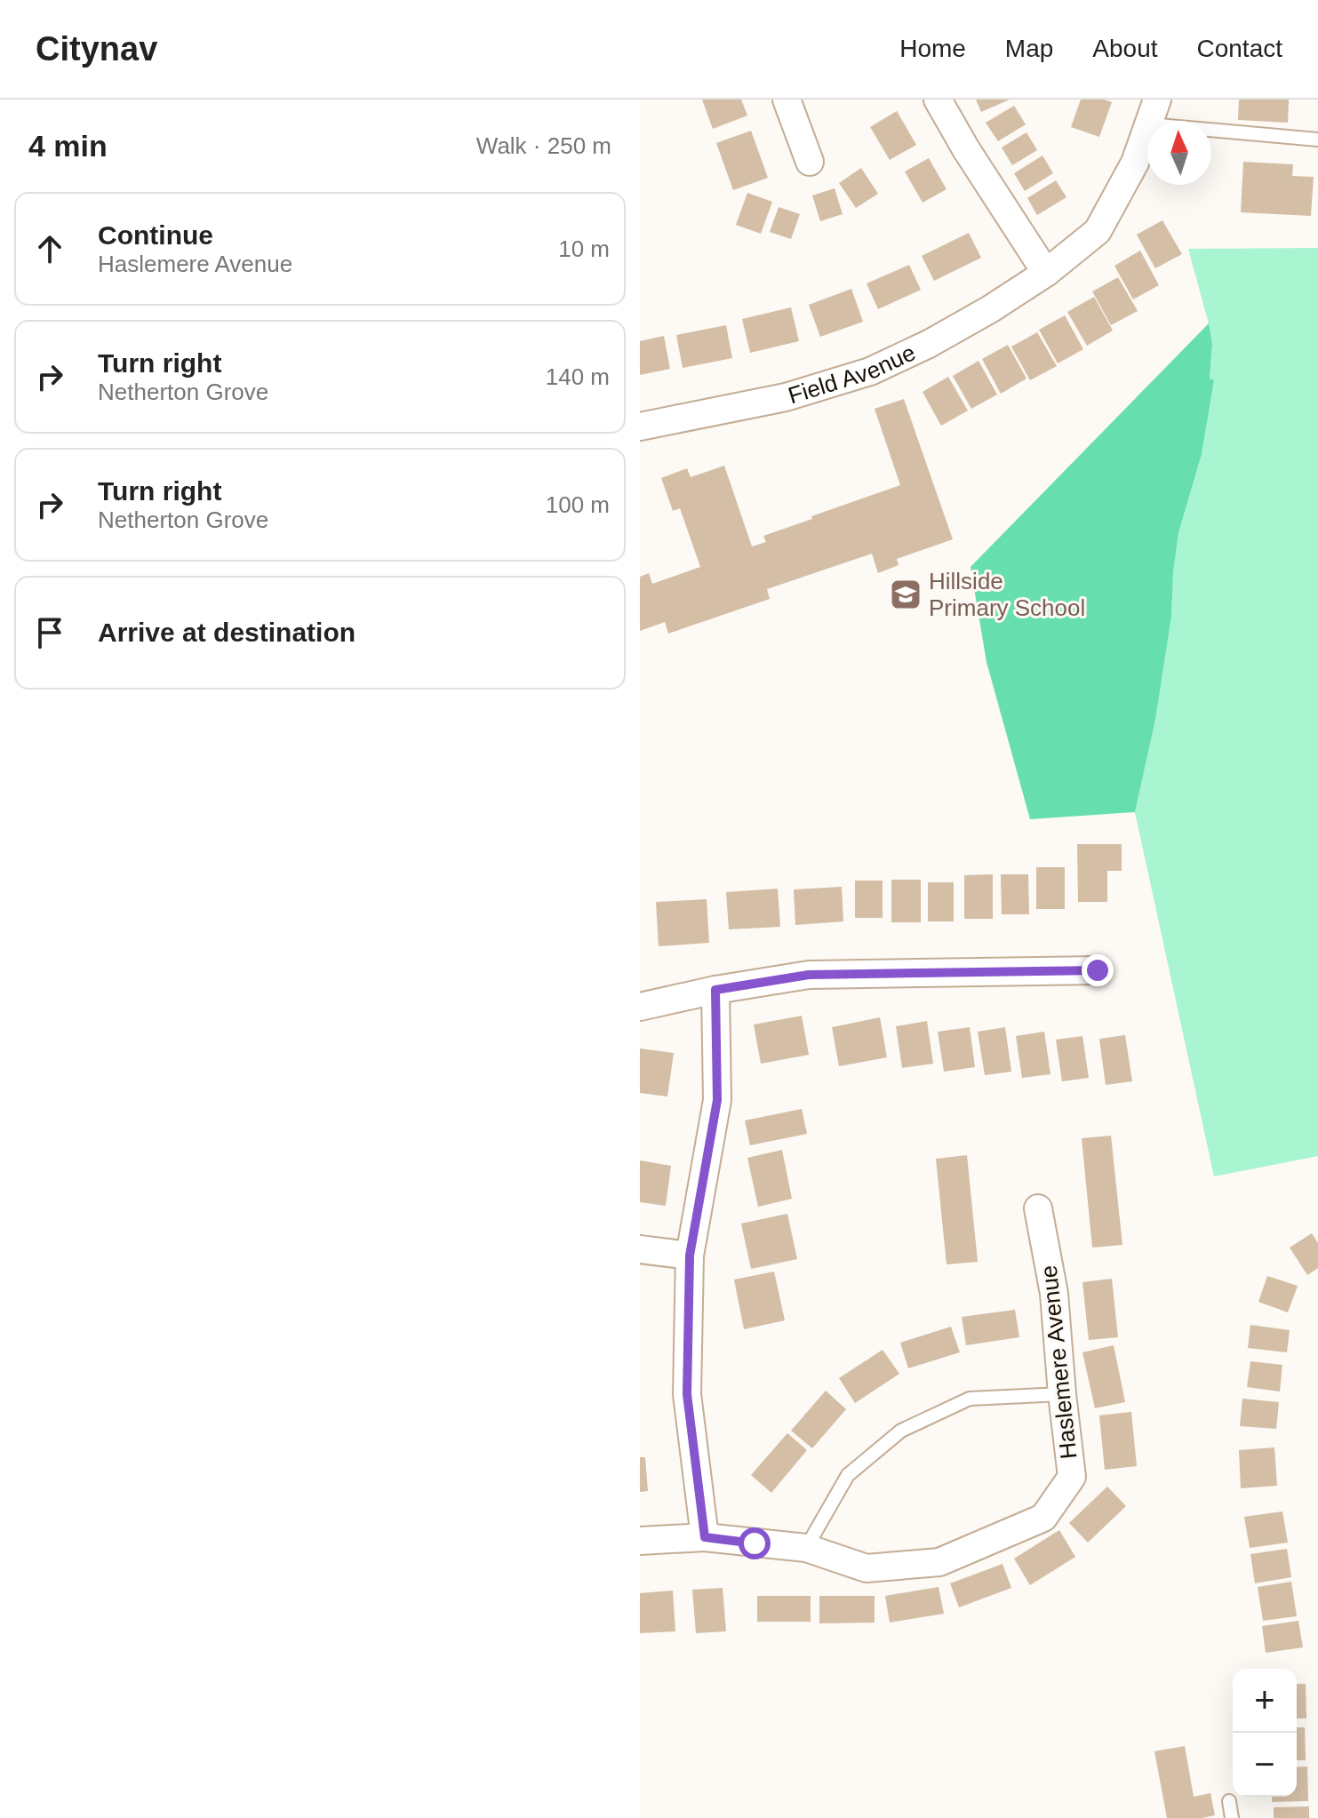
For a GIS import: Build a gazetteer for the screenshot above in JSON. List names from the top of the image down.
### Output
{
  "streets": {
    "street": ["Field Avenue", "Haslemere Avenue"]
  },
  "places": {
    "school or university": ["Hillside Primary School"]
  },
  "north": "top",
  "page": {
    "header": "Citynav",
    "nav": [
      "Home",
      "Map",
      "About",
      "Contact"
    ],
    "heading": ["4 min", "Walk · 250 m"],
    "list": [
      ["Continue", "Haslemere Avenue", "10 m"],
      ["Turn right", "Netherton Grove", "140 m"],
      ["Turn right", "Netherton Grove", "100 m"],
      "Arrive at destination"
    ],
    "map_buttons": ["+", "−"]
  }
}
